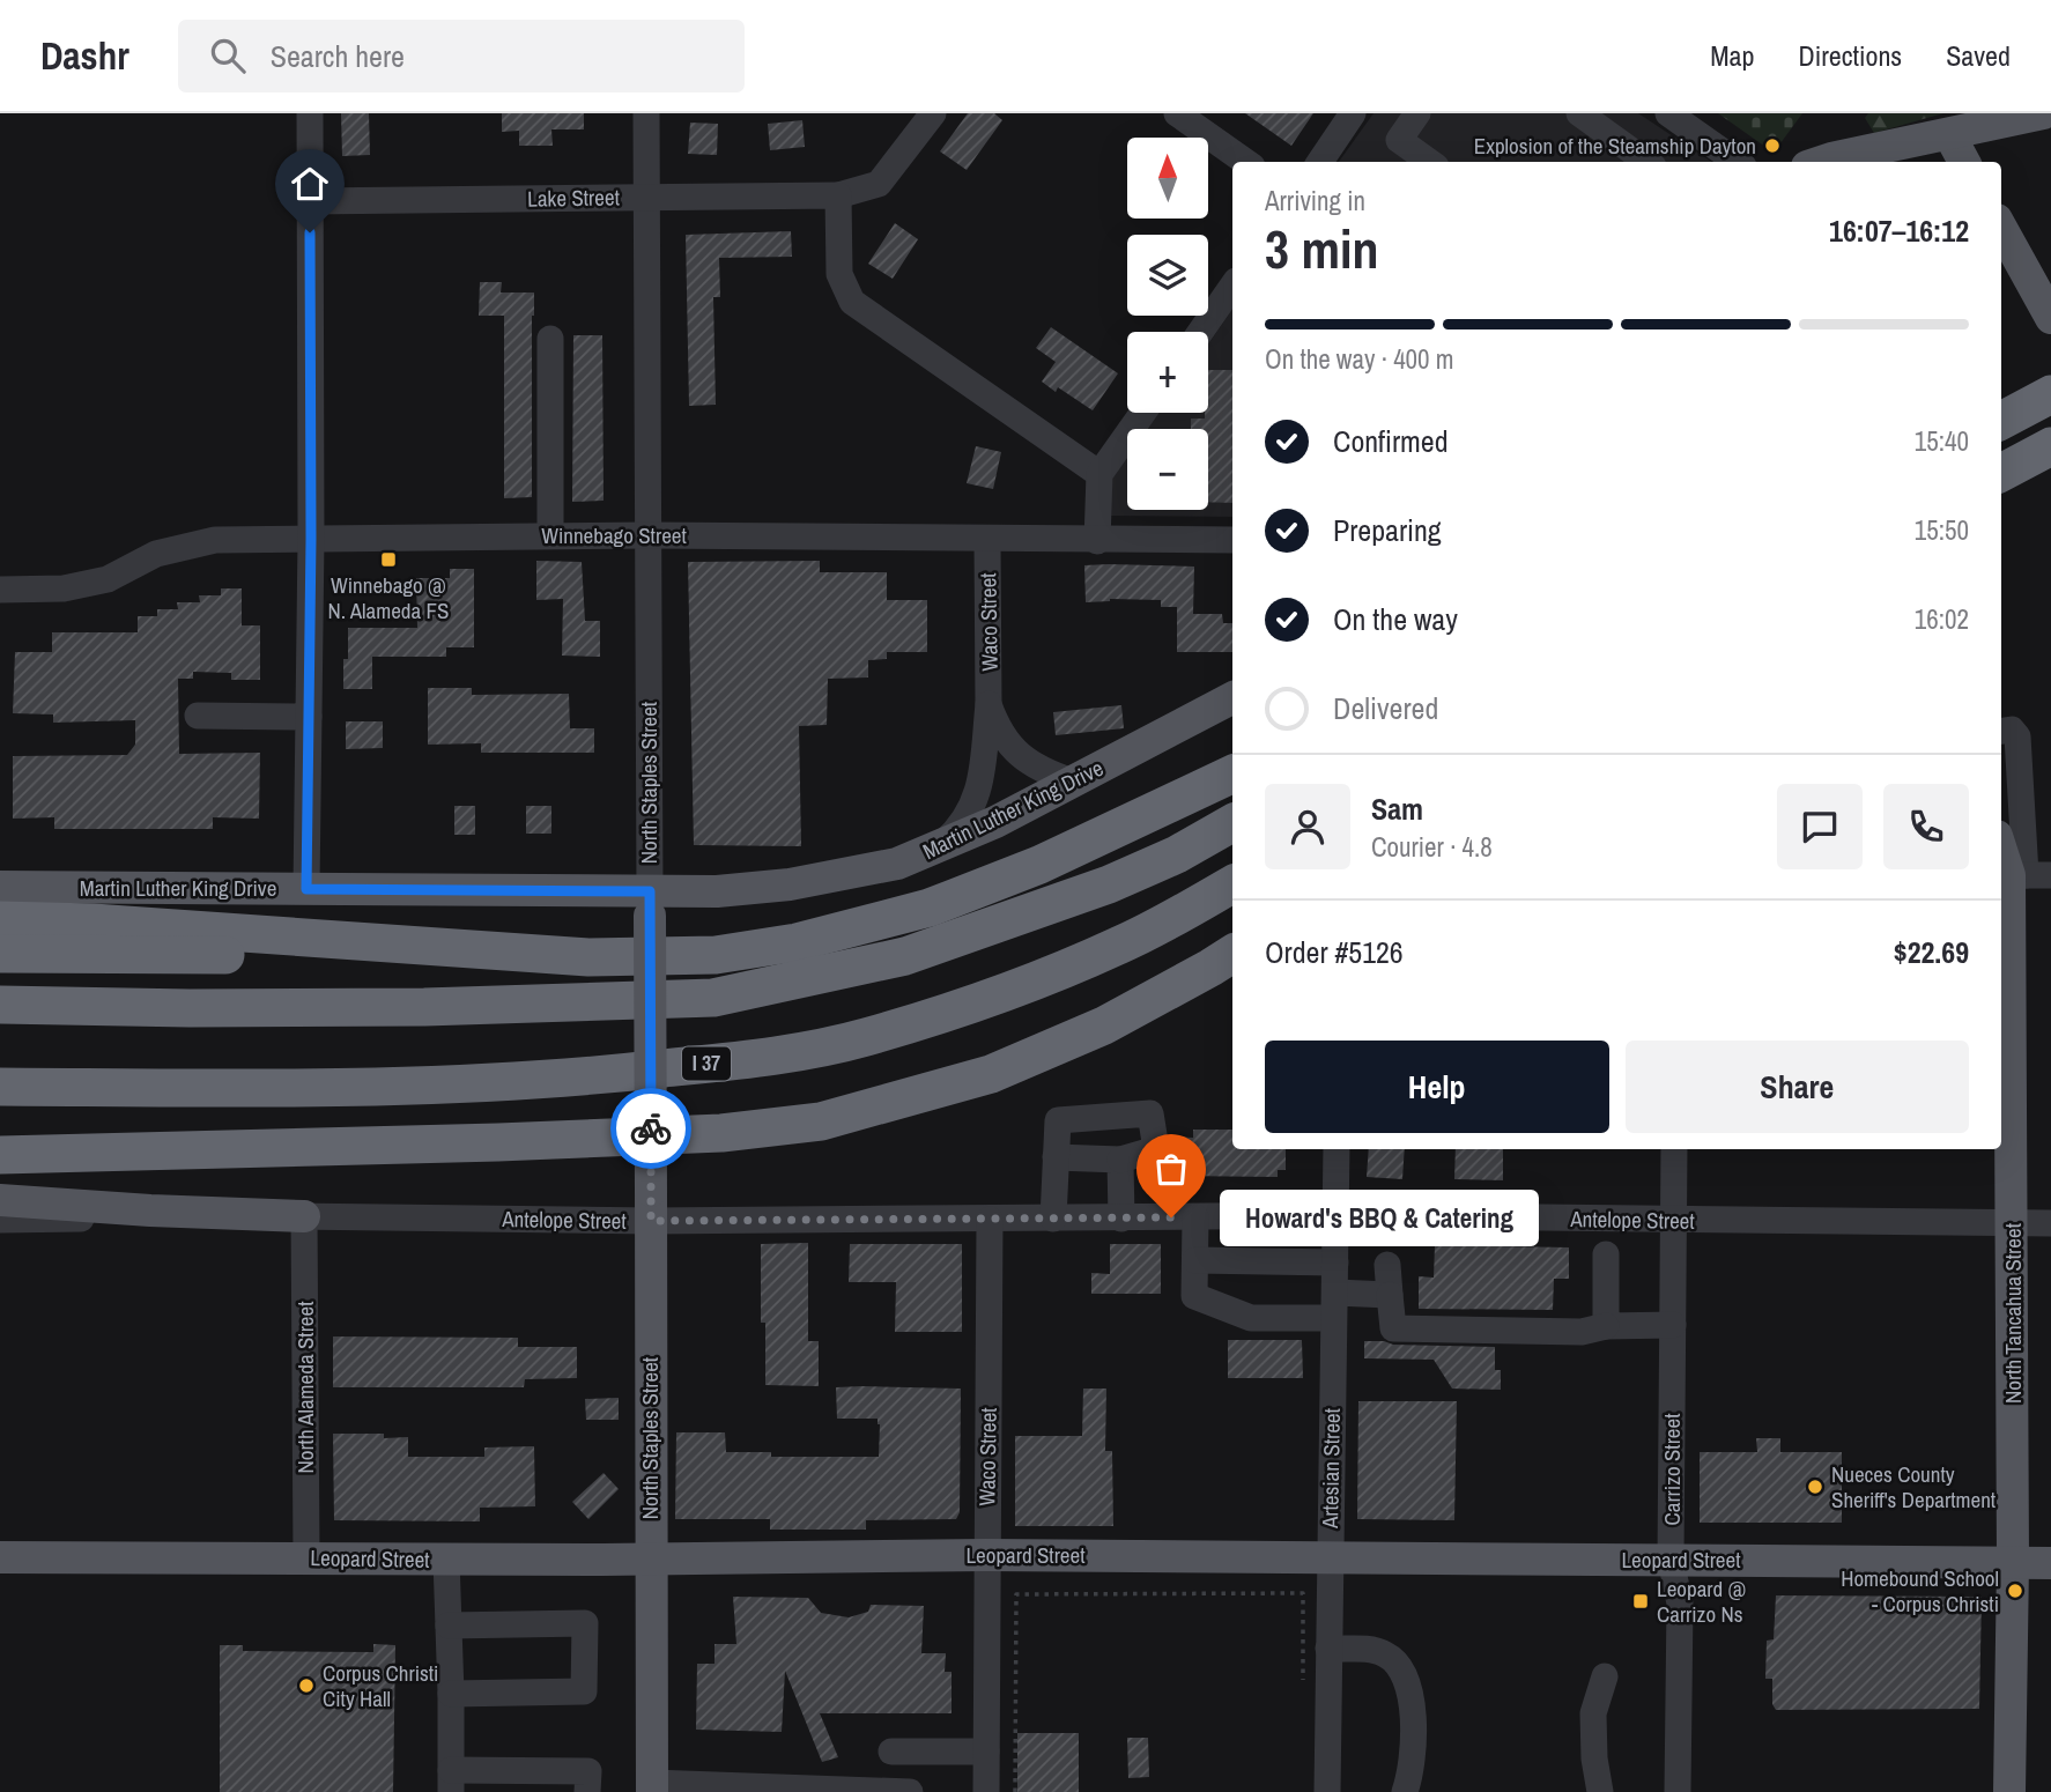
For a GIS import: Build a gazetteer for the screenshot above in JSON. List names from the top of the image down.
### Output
{
  "streets": {
    "highway": ["I 37"],
    "main road": [
      "North Staples Street",
      "Martin Luther King Drive",
      "North Tancahua Street",
      "Leopard Street"
    ],
    "street": [
      "Lake Street",
      "Winnebago Street",
      "Waco Street",
      "Antelope Street",
      "North Alameda Street",
      "Artesian Street",
      "Carrizo Street"
    ]
  },
  "crossings": [
    ["Lake Street", "North Staples Street"],
    ["Winnebago Street", "Waco Street"],
    ["Winnebago Street", "North Staples Street"],
    ["Waco Street", "Martin Luther King Drive"],
    ["Waco Street", "Antelope Street"],
    ["Waco Street", "Leopard Street"],
    ["North Staples Street", "Martin Luther King Drive"],
    ["North Staples Street", "Antelope Street"],
    ["North Staples Street", "Leopard Street"],
    ["Antelope Street", "North Tancahua Street"],
    ["Antelope Street", "North Alameda Street"],
    ["Antelope Street", "Artesian Street"],
    ["Antelope Street", "Carrizo Street"],
    ["North Tancahua Street", "Leopard Street"],
    ["North Alameda Street", "Leopard Street"],
    ["Artesian Street", "Leopard Street"],
    ["Carrizo Street", "Leopard Street"]
  ],
  "places": {
    "other": [
      "Explosion of the Steamship Dayton",
      "Howard's BBQ & Catering",
      "Nueces County Sheriff's Department",
      "Homebound School - Corpus Christi",
      "Corpus Christi City Hall"
    ],
    "transit": ["Winnebago @ N. Alameda FS", "Leopard @ Carrizo Ns"]
  },
  "north": "top",
  "page": {
    "header": "Dashr",
    "search": "Search here",
    "nav": ["Map", "Directions", "Saved"],
    "map_buttons": ["+", "−"],
    "heading": ["3 min", "Arriving in", "16:07–16:12"],
    "panel": [
      "Sam",
      "Courier · 4.8",
      "Order #5126",
      "$22.69"
    ],
    "bar": "On the way · 400 m",
    "list": [
      ["Confirmed", "15:40"],
      ["Preparing", "15:50"],
      ["On the way", "16:02"],
      "Delivered"
    ],
    "buttons": ["Help", "Share"],
    "bubble": "Howard's BBQ & Catering"
  }
}
